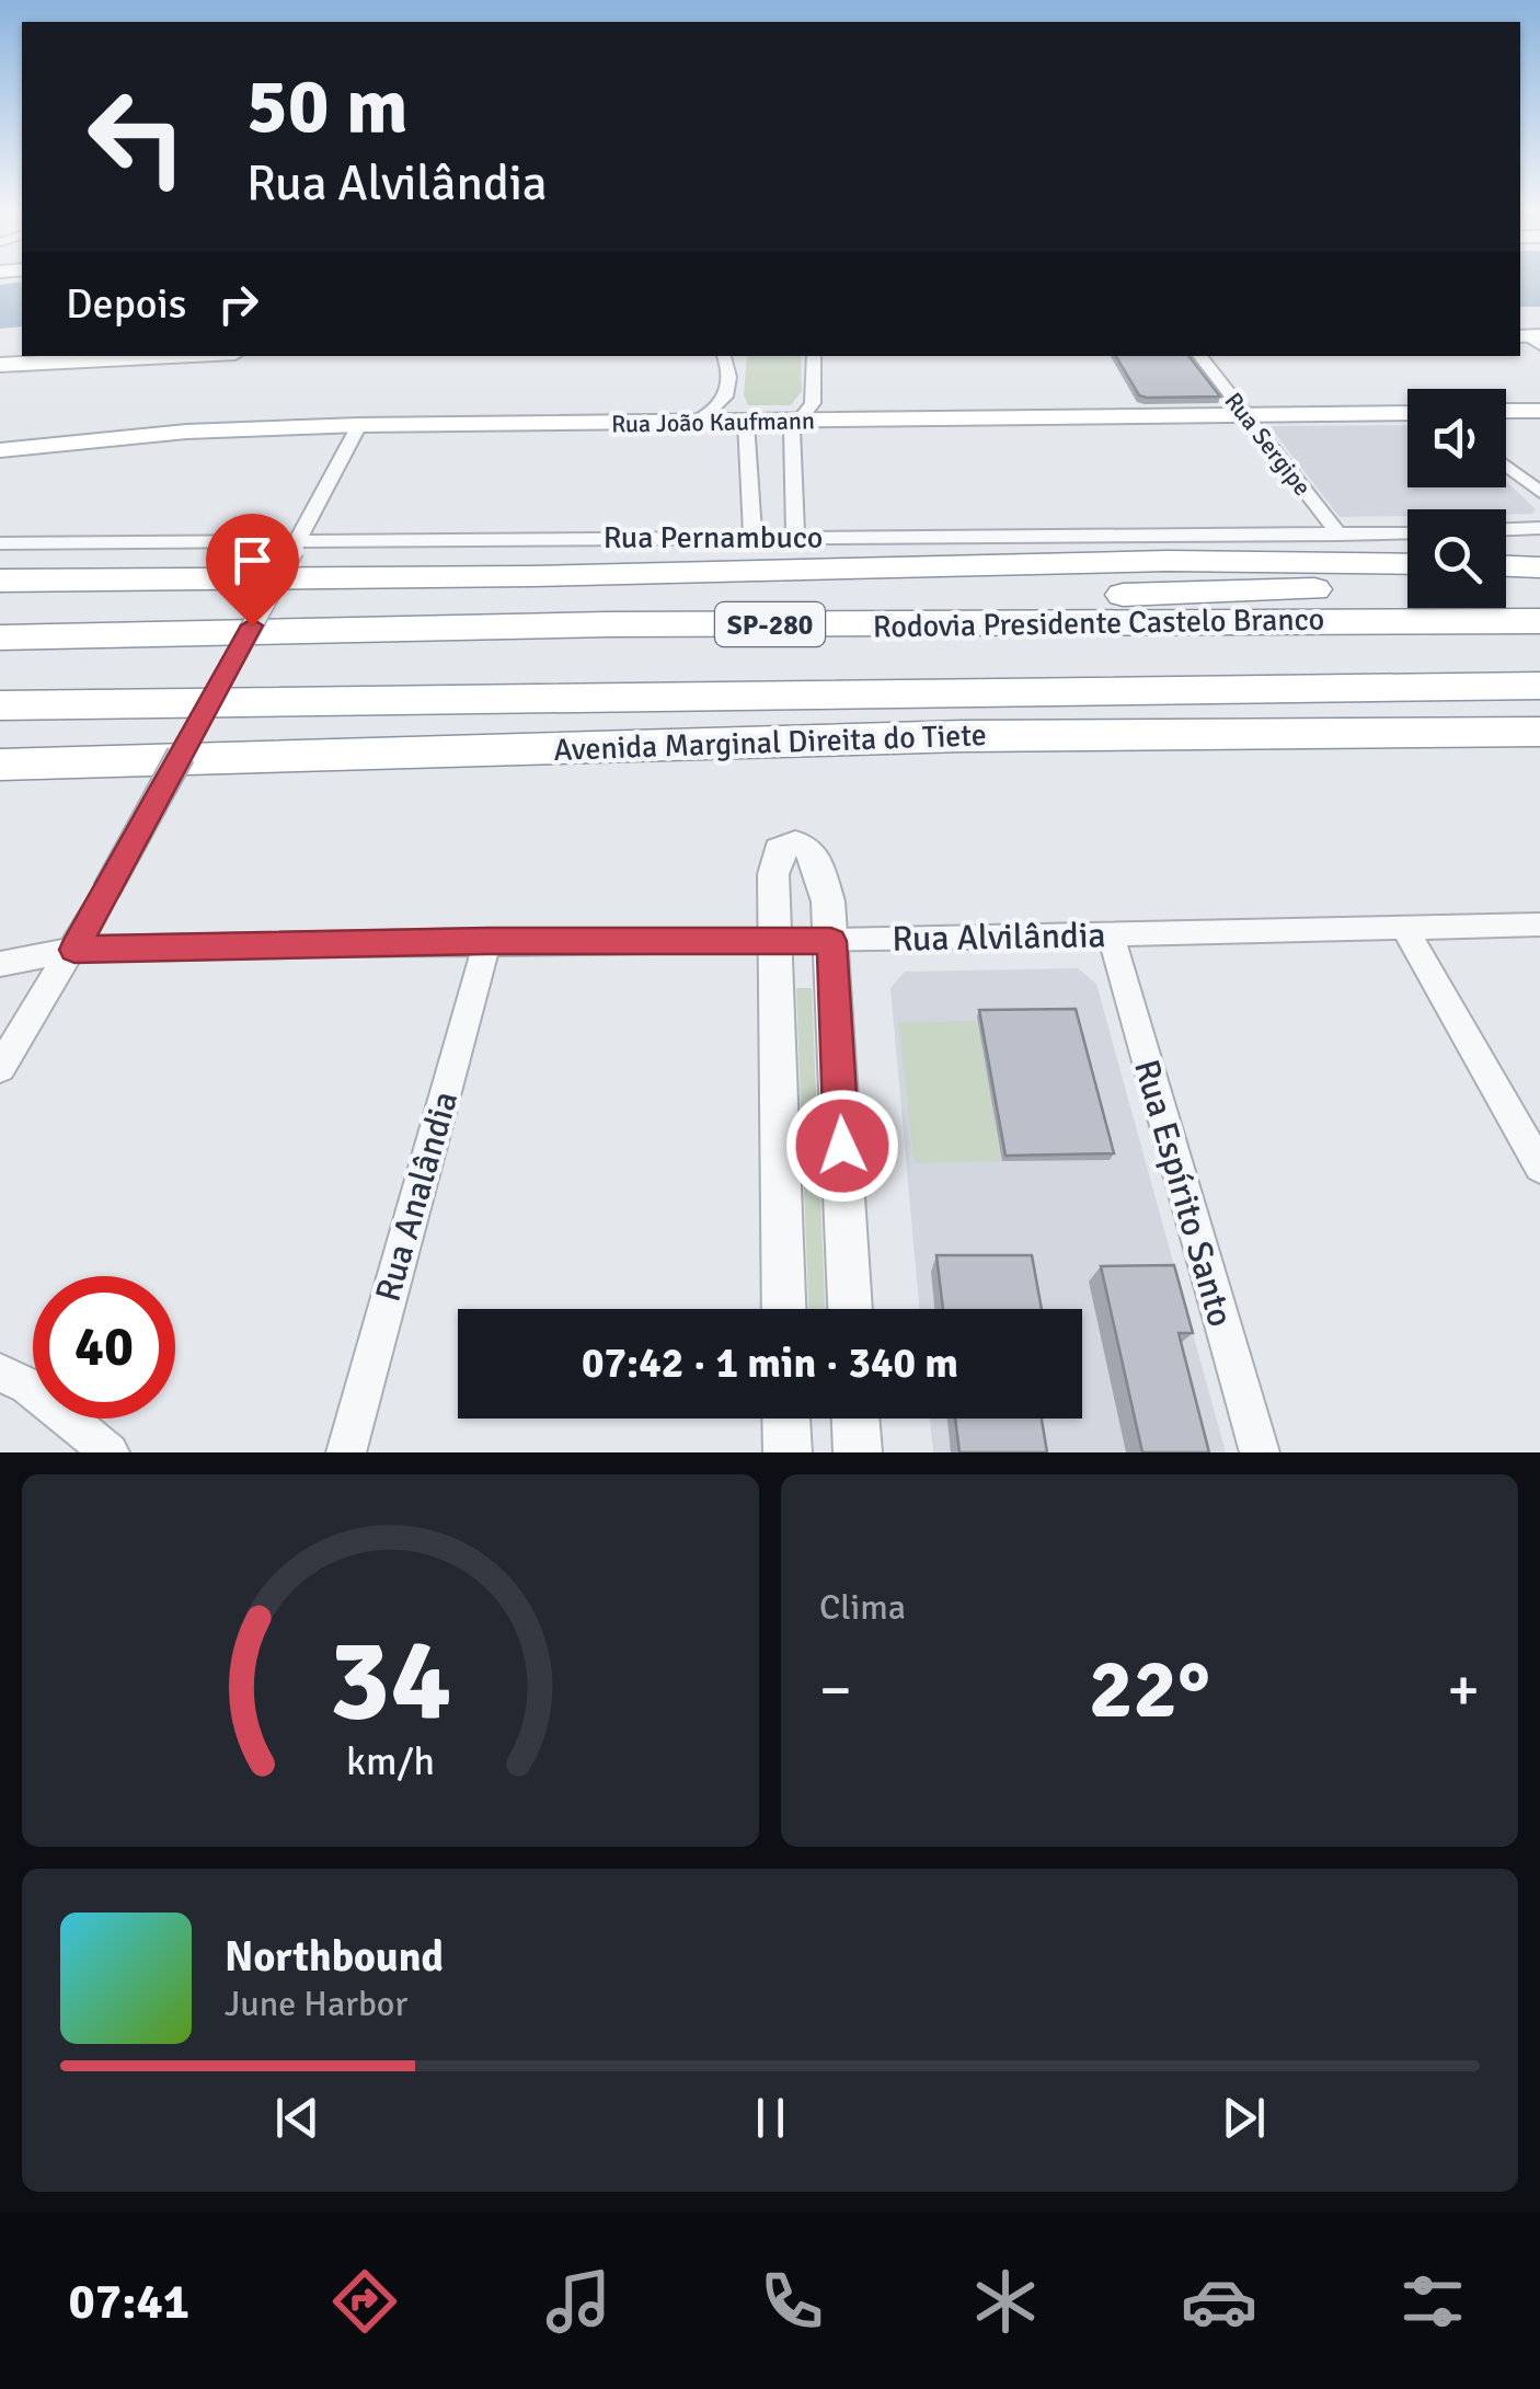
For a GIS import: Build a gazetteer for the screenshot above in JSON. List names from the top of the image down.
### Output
{
  "streets": {
    "highway": ["Rodovia Presidente Castelo Branco", "SP-280", "Avenida Marginal Direita do Tiete"],
    "main road": ["Rua João Kaufmann"],
    "street": [
      "Rua Sergipe",
      "Rua Pernambuco",
      "Rua Alvilândia",
      "Rua Espírito Santo",
      "Rua Analândia"
    ]
  },
  "crossings": [
    ["Rua João Kaufmann", "Rua Sergipe"],
    ["Rua Sergipe", "Rua Pernambuco"],
    ["Rua Alvilândia", "Rua Espírito Santo"],
    ["Rua Alvilândia", "Rua Analândia"]
  ],
  "page": {
    "turn": ["50 m", "Rua Alvilândia"],
    "then": "Depois",
    "limit": "40",
    "trip": "07:42 · 1 min · 340 m",
    "tile": "Clima",
    "heat": ["−", "22°", "+"],
    "song": ["Northbound", "June Harbor"],
    "tabs": "07:41",
    "gauge": ["34", "km/h"]
  }
}
